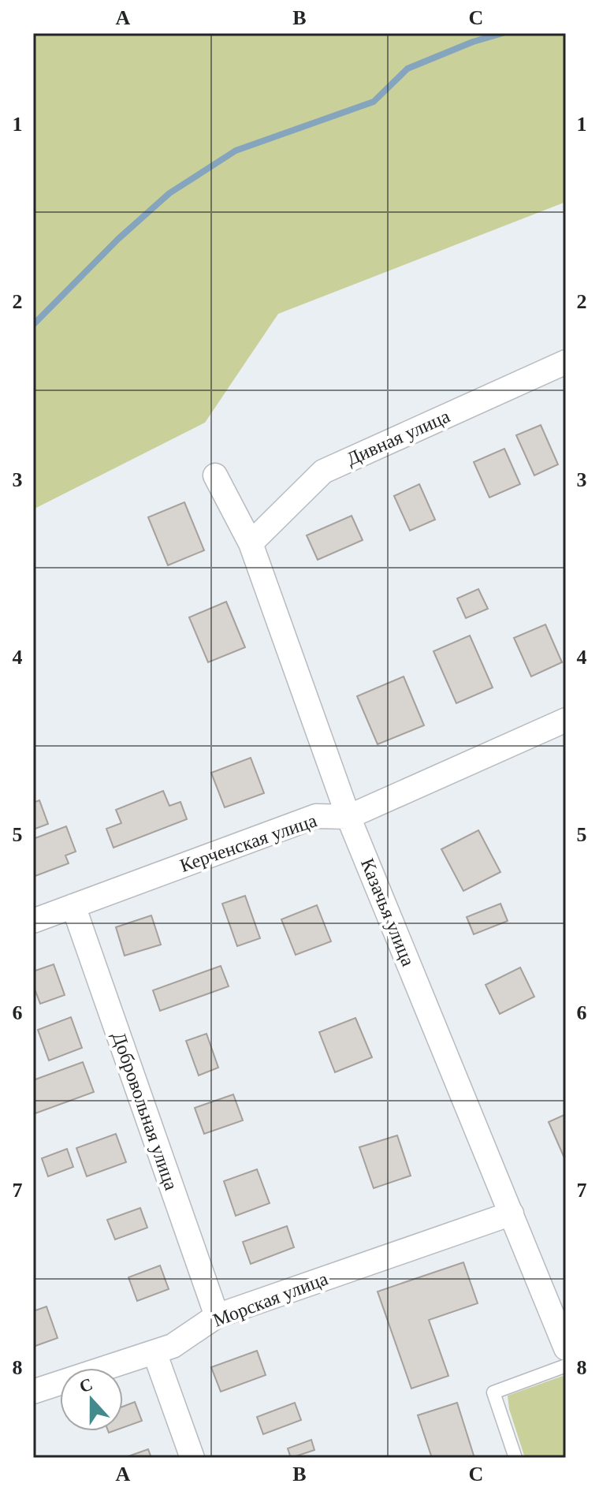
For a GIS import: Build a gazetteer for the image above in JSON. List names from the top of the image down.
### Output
{
  "streets": {
    "street": [
      "Дивная улица",
      "Керченская улица",
      "Казачья улица",
      "Добровольная улица",
      "Морская улица"
    ]
  },
  "crossings": [
    ["Дивная улица", "Казачья улица"],
    ["Керченская улица", "Казачья улица"],
    ["Керченская улица", "Добровольная улица"],
    ["Казачья улица", "Морская улица"],
    ["Добровольная улица", "Морская улица"]
  ],
  "north": "top",
  "grid": {
    "columns": ["A", "B", "C"],
    "rows": [
      "1",
      "2",
      "3",
      "4",
      "5",
      "6",
      "7",
      "8"
    ]
  }
}
